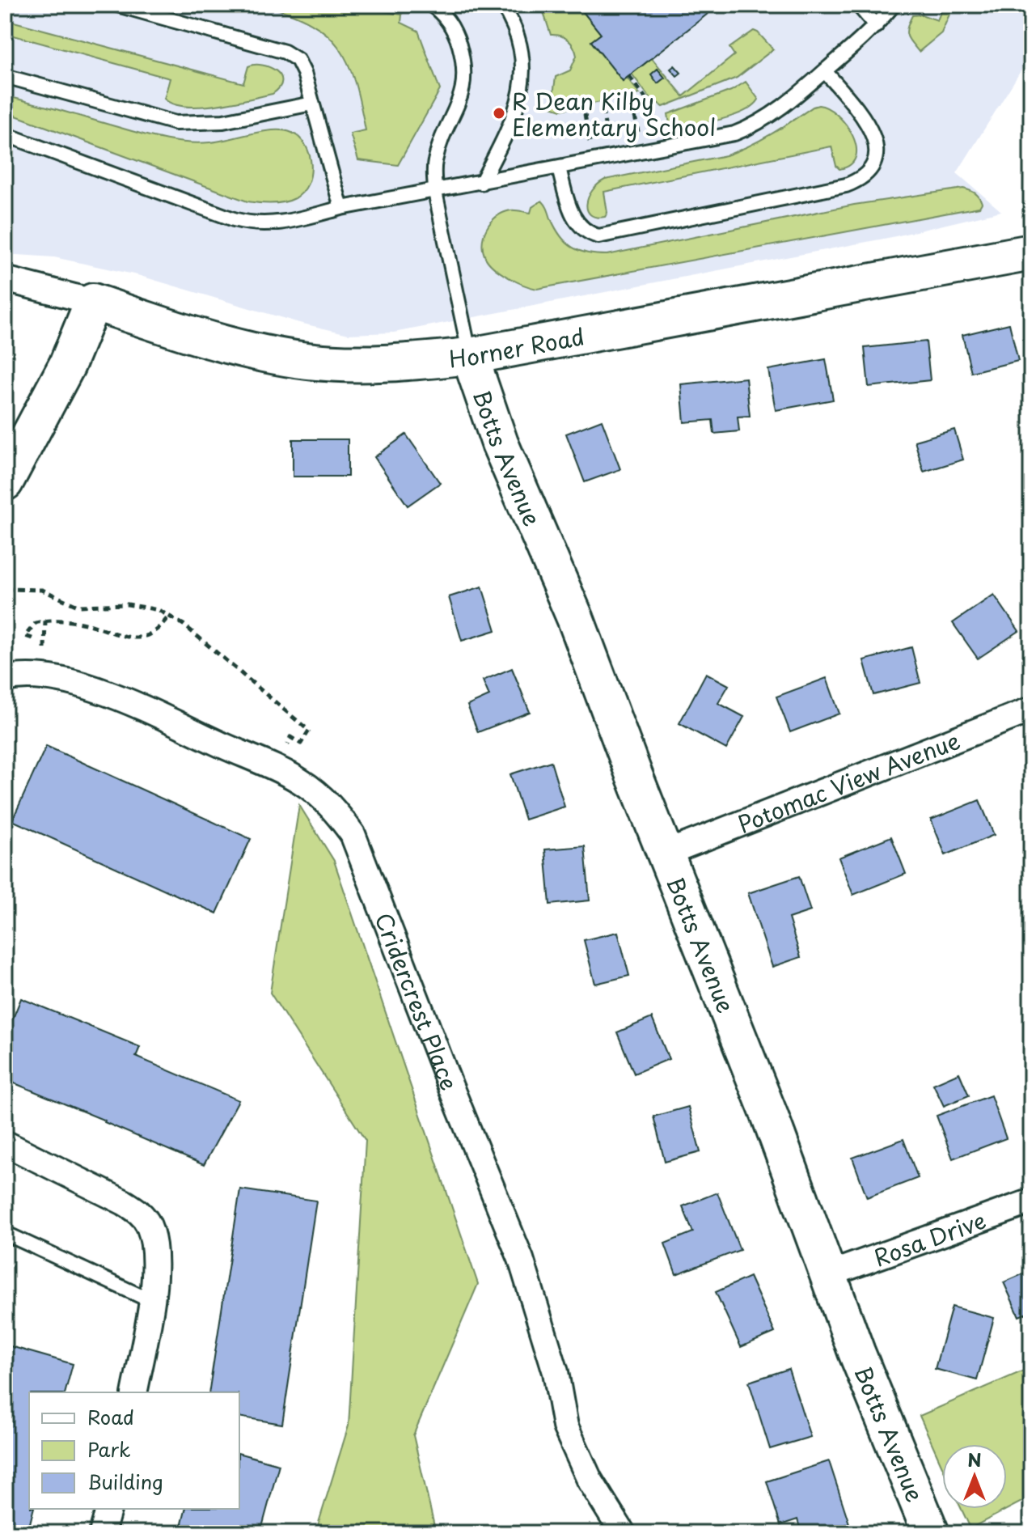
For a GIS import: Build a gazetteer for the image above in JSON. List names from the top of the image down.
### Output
{
  "streets": {
    "street": [
      "Horner Road",
      "Botts Avenue",
      "Potomac View Avenue",
      "Cridercrest Place",
      "Rosa Drive"
    ]
  },
  "crossings": [
    ["Horner Road", "Botts Avenue"],
    ["Botts Avenue", "Potomac View Avenue"],
    ["Botts Avenue", "Rosa Drive"]
  ],
  "places": ["R Dean Kilby Elementary School"],
  "legend": ["Road", "Park", "Building"],
  "north": "top"
}
